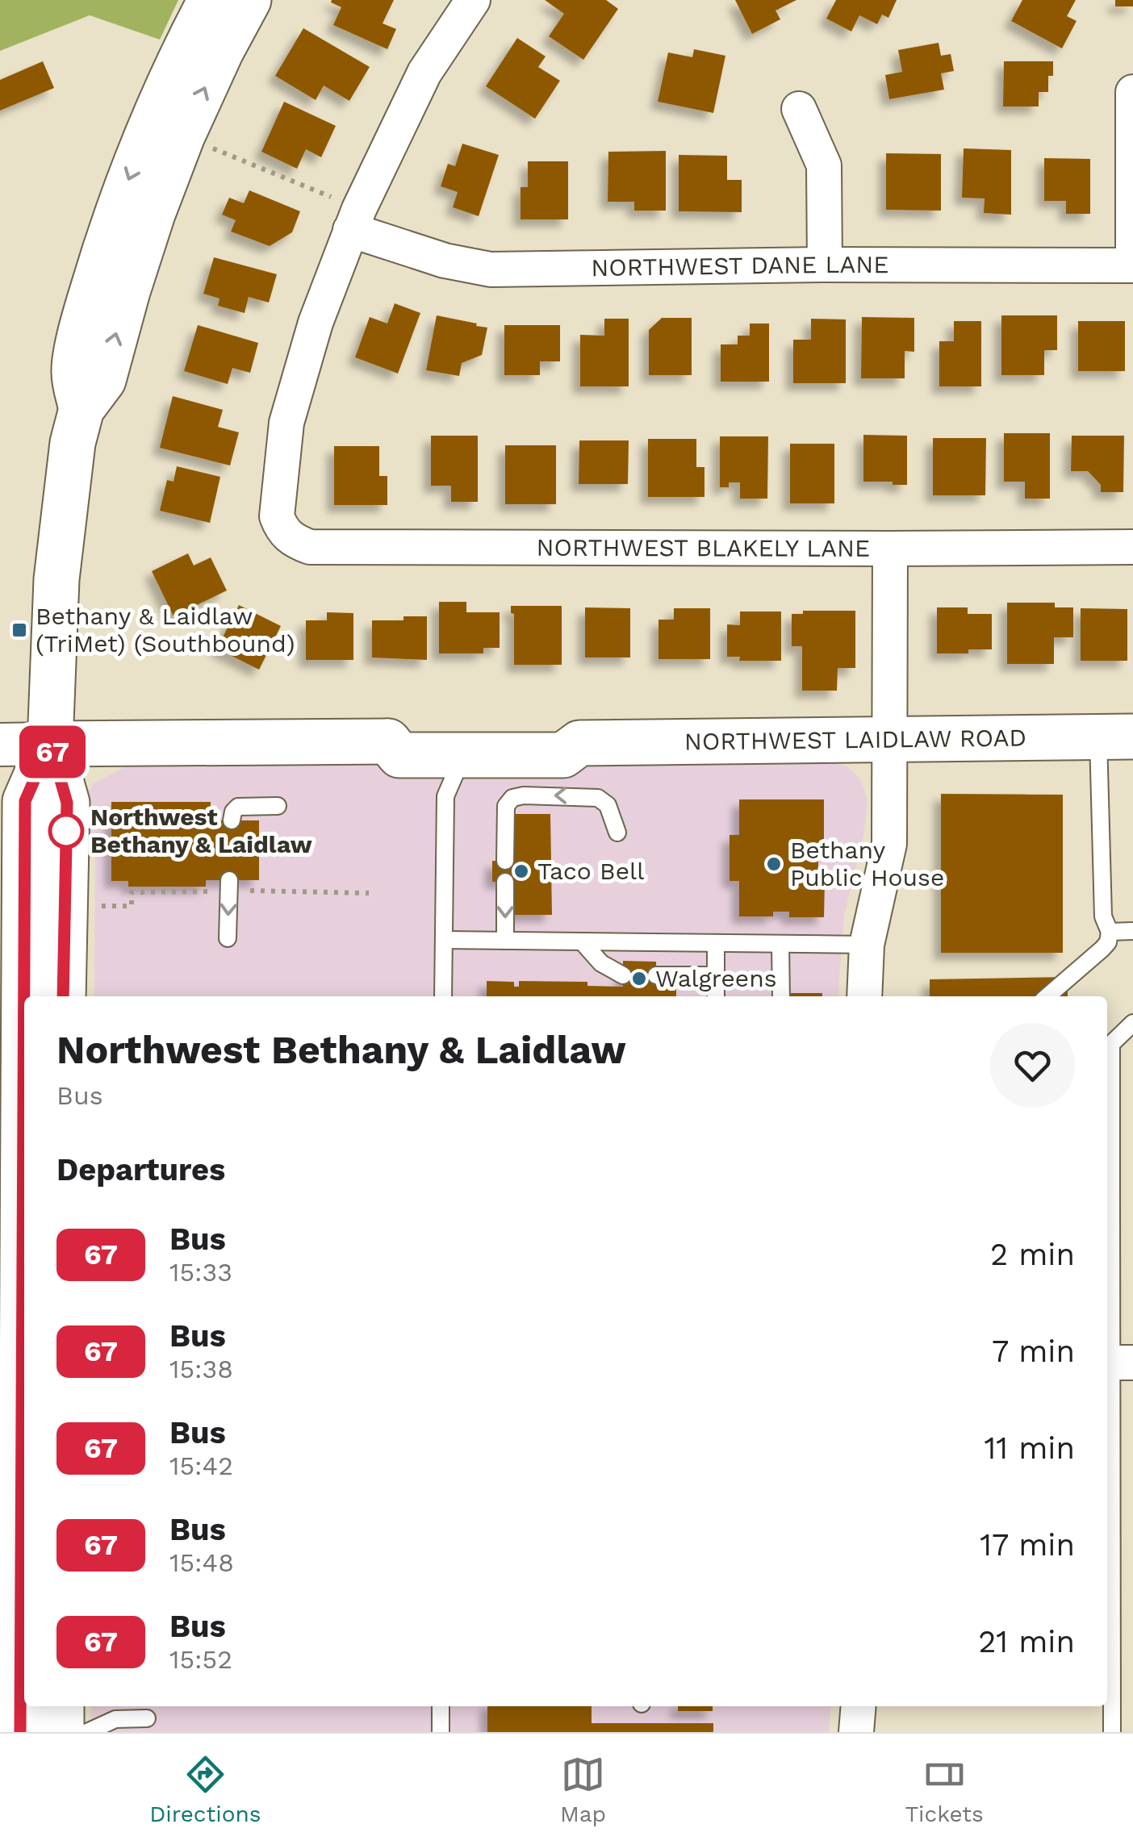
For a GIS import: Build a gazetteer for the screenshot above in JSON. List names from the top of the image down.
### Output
{
  "streets": {
    "main road": ["NORTHWEST LAIDLAW ROAD"],
    "street": ["NORTHWEST DANE LANE", "NORTHWEST BLAKELY LANE"]
  },
  "crossings": [
    ["NORTHWEST DANE LANE", "NORTHWEST BLAKELY LANE"]
  ],
  "places": {
    "transit": ["Bethany & Laidlaw (TriMet) (Southbound)"],
    "other": [
      "Northwest Bethany & Laidlaw",
      "Bethany Public House",
      "Taco Bell",
      "Walgreens"
    ]
  },
  "lines": ["bus line 67"],
  "page": {
    "on_map": "67",
    "heading": [
      ["Northwest Bethany & Laidlaw", "Bus"],
      "Departures"
    ],
    "list": [
      {
        "mark": "67",
        "name": "Bus",
        "note": "15:33",
        "value": "2 min"
      },
      {
        "mark": "67",
        "name": "Bus",
        "note": "15:38",
        "value": "7 min"
      },
      {
        "mark": "67",
        "name": "Bus",
        "note": "15:42",
        "value": "11 min"
      },
      {
        "mark": "67",
        "name": "Bus",
        "note": "15:48",
        "value": "17 min"
      },
      {
        "mark": "67",
        "name": "Bus",
        "note": "15:52",
        "value": "21 min"
      }
    ],
    "tabs": ["Directions", "Map", "Tickets"]
  }
}
